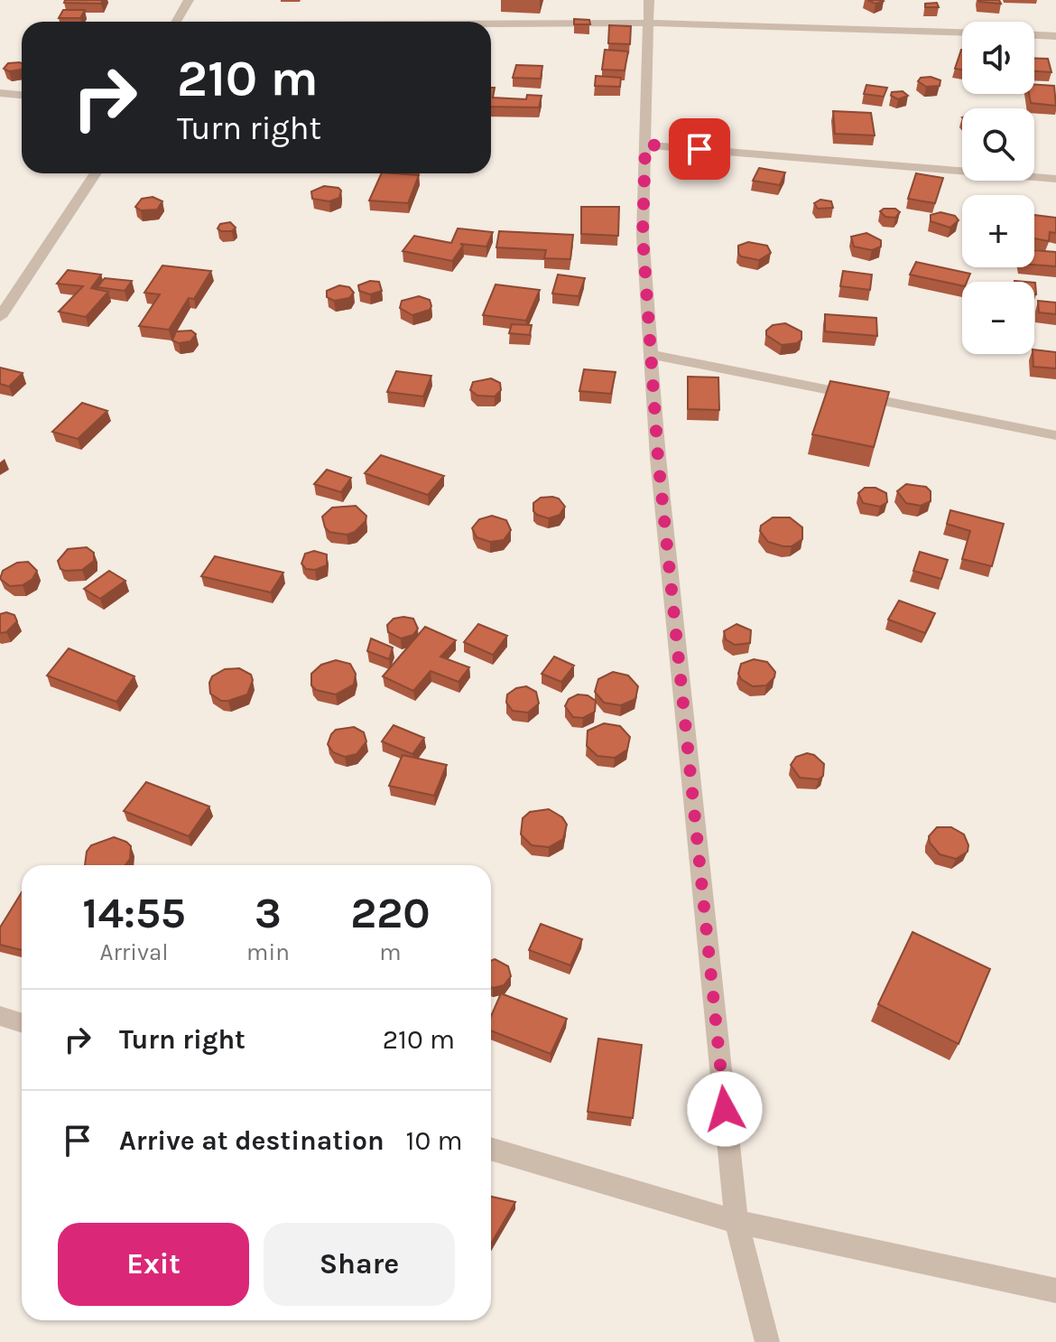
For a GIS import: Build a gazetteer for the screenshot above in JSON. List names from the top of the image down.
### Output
{
  "page": {
    "map_buttons": ["+", "−"],
    "turn": ["210 m", "Turn right"],
    "eta": [
      "14:55",
      "Arrival",
      "3",
      "min",
      "220",
      "m"
    ],
    "list": [
      {
        "name": "Turn right",
        "value": "210 m"
      },
      {
        "name": "Arrive at destination",
        "value": "10 m"
      }
    ],
    "buttons": ["Exit", "Share"]
  }
}
